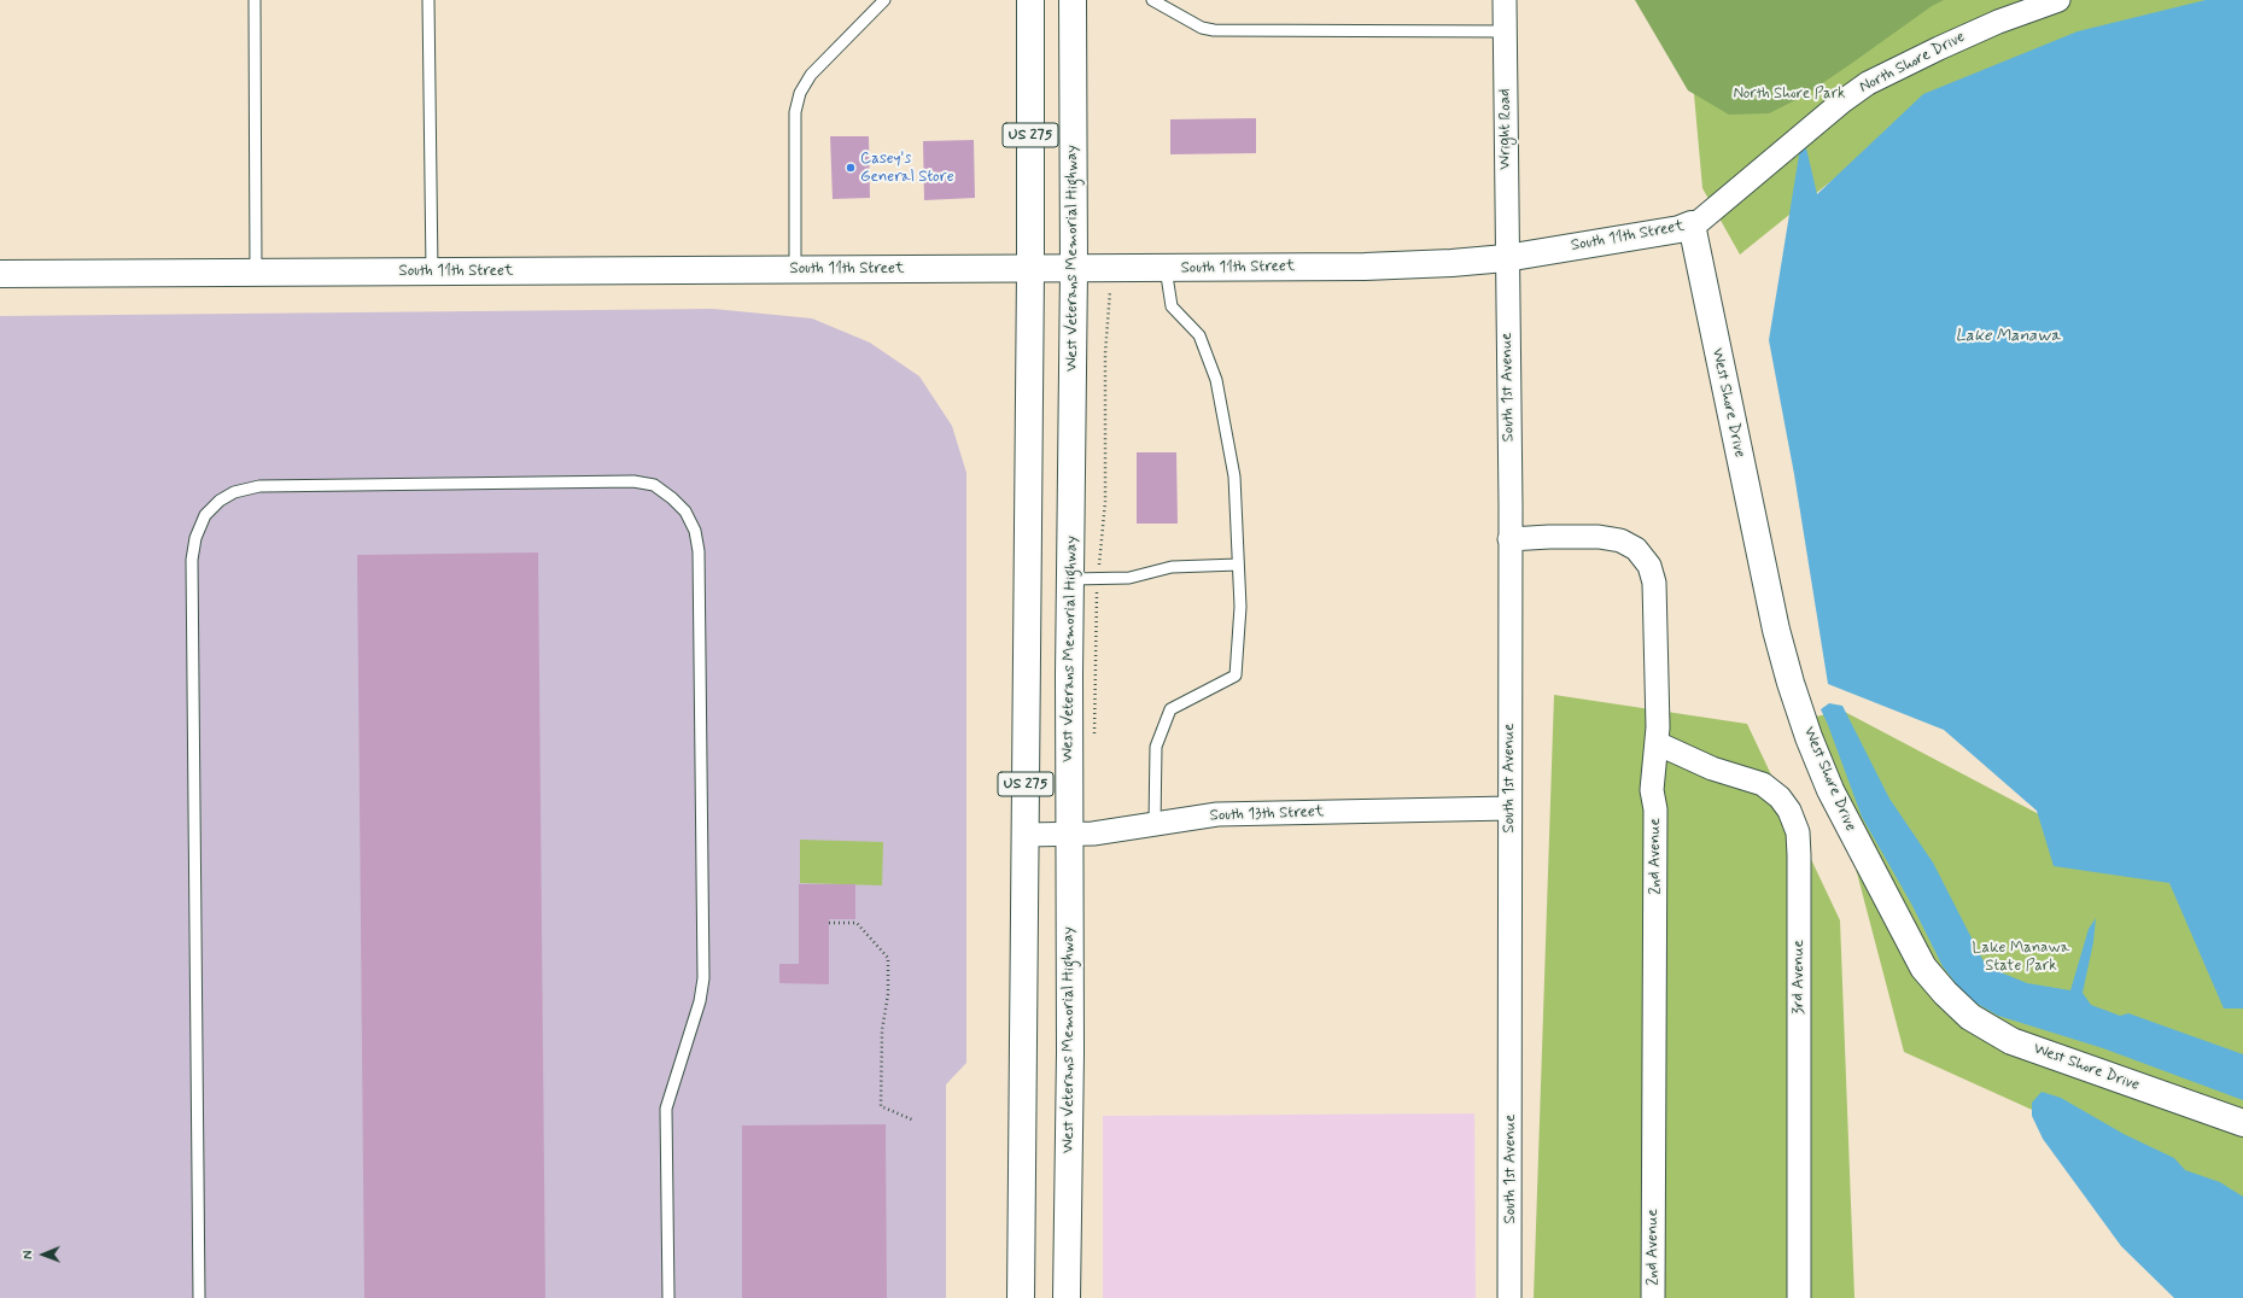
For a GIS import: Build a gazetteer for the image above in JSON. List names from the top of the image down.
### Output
{
  "streets": {
    "street": [
      "North Shore Drive",
      "Wright Road",
      "US 275",
      "South 11th Street",
      "West Veterans Memorial Highway",
      "South 1st Avenue",
      "West Shore Drive",
      "South 13th Street",
      "2nd Avenue",
      "3rd Avenue"
    ]
  },
  "crossings": [
    ["North Shore Drive", "South 11th Street"],
    ["North Shore Drive", "West Shore Drive"],
    ["Wright Road", "South 11th Street"],
    ["Wright Road", "South 1st Avenue"],
    ["US 275", "South 11th Street"],
    ["US 275", "South 13th Street"],
    ["South 11th Street", "West Veterans Memorial Highway"],
    ["South 11th Street", "South 1st Avenue"],
    ["South 11th Street", "West Shore Drive"],
    ["West Veterans Memorial Highway", "South 13th Street"],
    ["South 1st Avenue", "South 13th Street"],
    ["South 1st Avenue", "2nd Avenue"],
    ["2nd Avenue", "3rd Avenue"]
  ],
  "water": ["Lake Manawa"],
  "parks": ["North Shore Park", "Lake Manawa State Park"],
  "places": ["Casey's General Store"],
  "north": "left"
}
